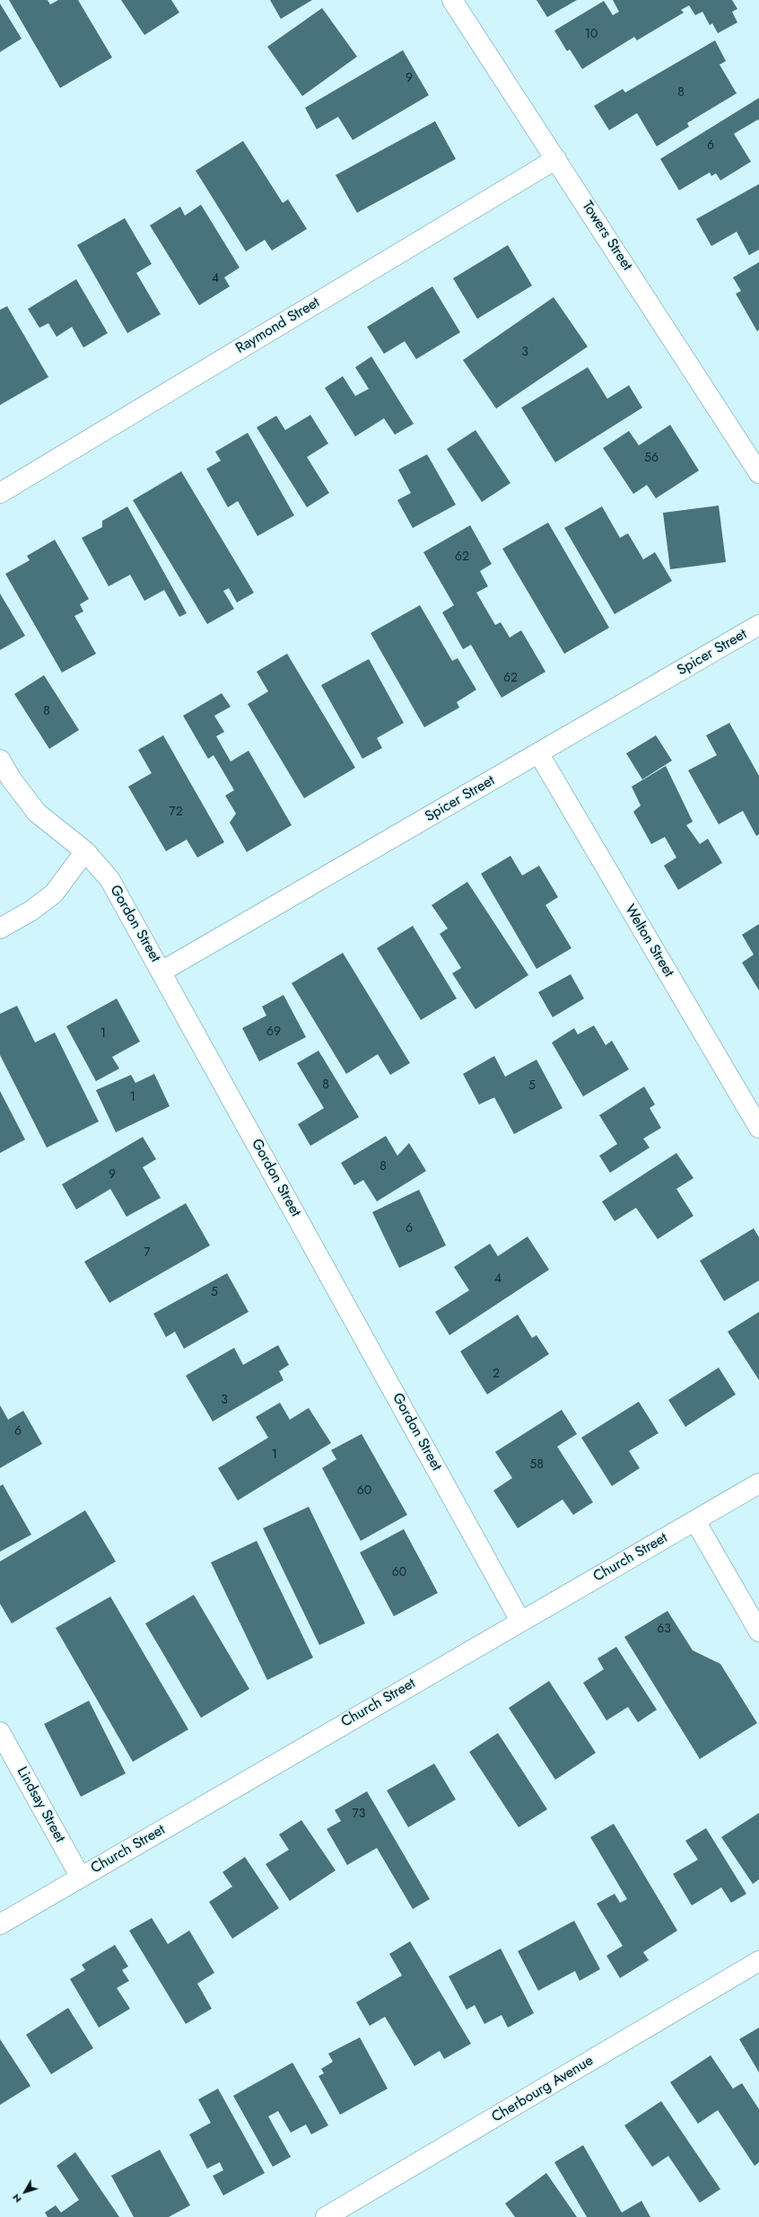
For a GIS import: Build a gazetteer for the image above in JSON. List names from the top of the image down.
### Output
{
  "streets": {
    "street": [
      "Towers Street",
      "Raymond Street",
      "Spicer Street",
      "Gordon Street",
      "Welton Street",
      "Church Street",
      "Lindsay Street",
      "Cherbourg Avenue"
    ]
  },
  "crossings": [
    ["Towers Street", "Raymond Street"],
    ["Spicer Street", "Gordon Street"],
    ["Spicer Street", "Welton Street"],
    ["Gordon Street", "Church Street"],
    ["Church Street", "Lindsay Street"]
  ],
  "house_numbers": [
    "10",
    "9",
    "8",
    "6",
    "4",
    "3",
    "56",
    "62",
    "62",
    "8",
    "72",
    "69",
    "1",
    "8",
    "5",
    "1",
    "8",
    "9",
    "6",
    "7",
    "4",
    "5",
    "2",
    "3",
    "6",
    "1",
    "58",
    "60",
    "60",
    "63",
    "73"
  ],
  "north": "bottom left"
}
